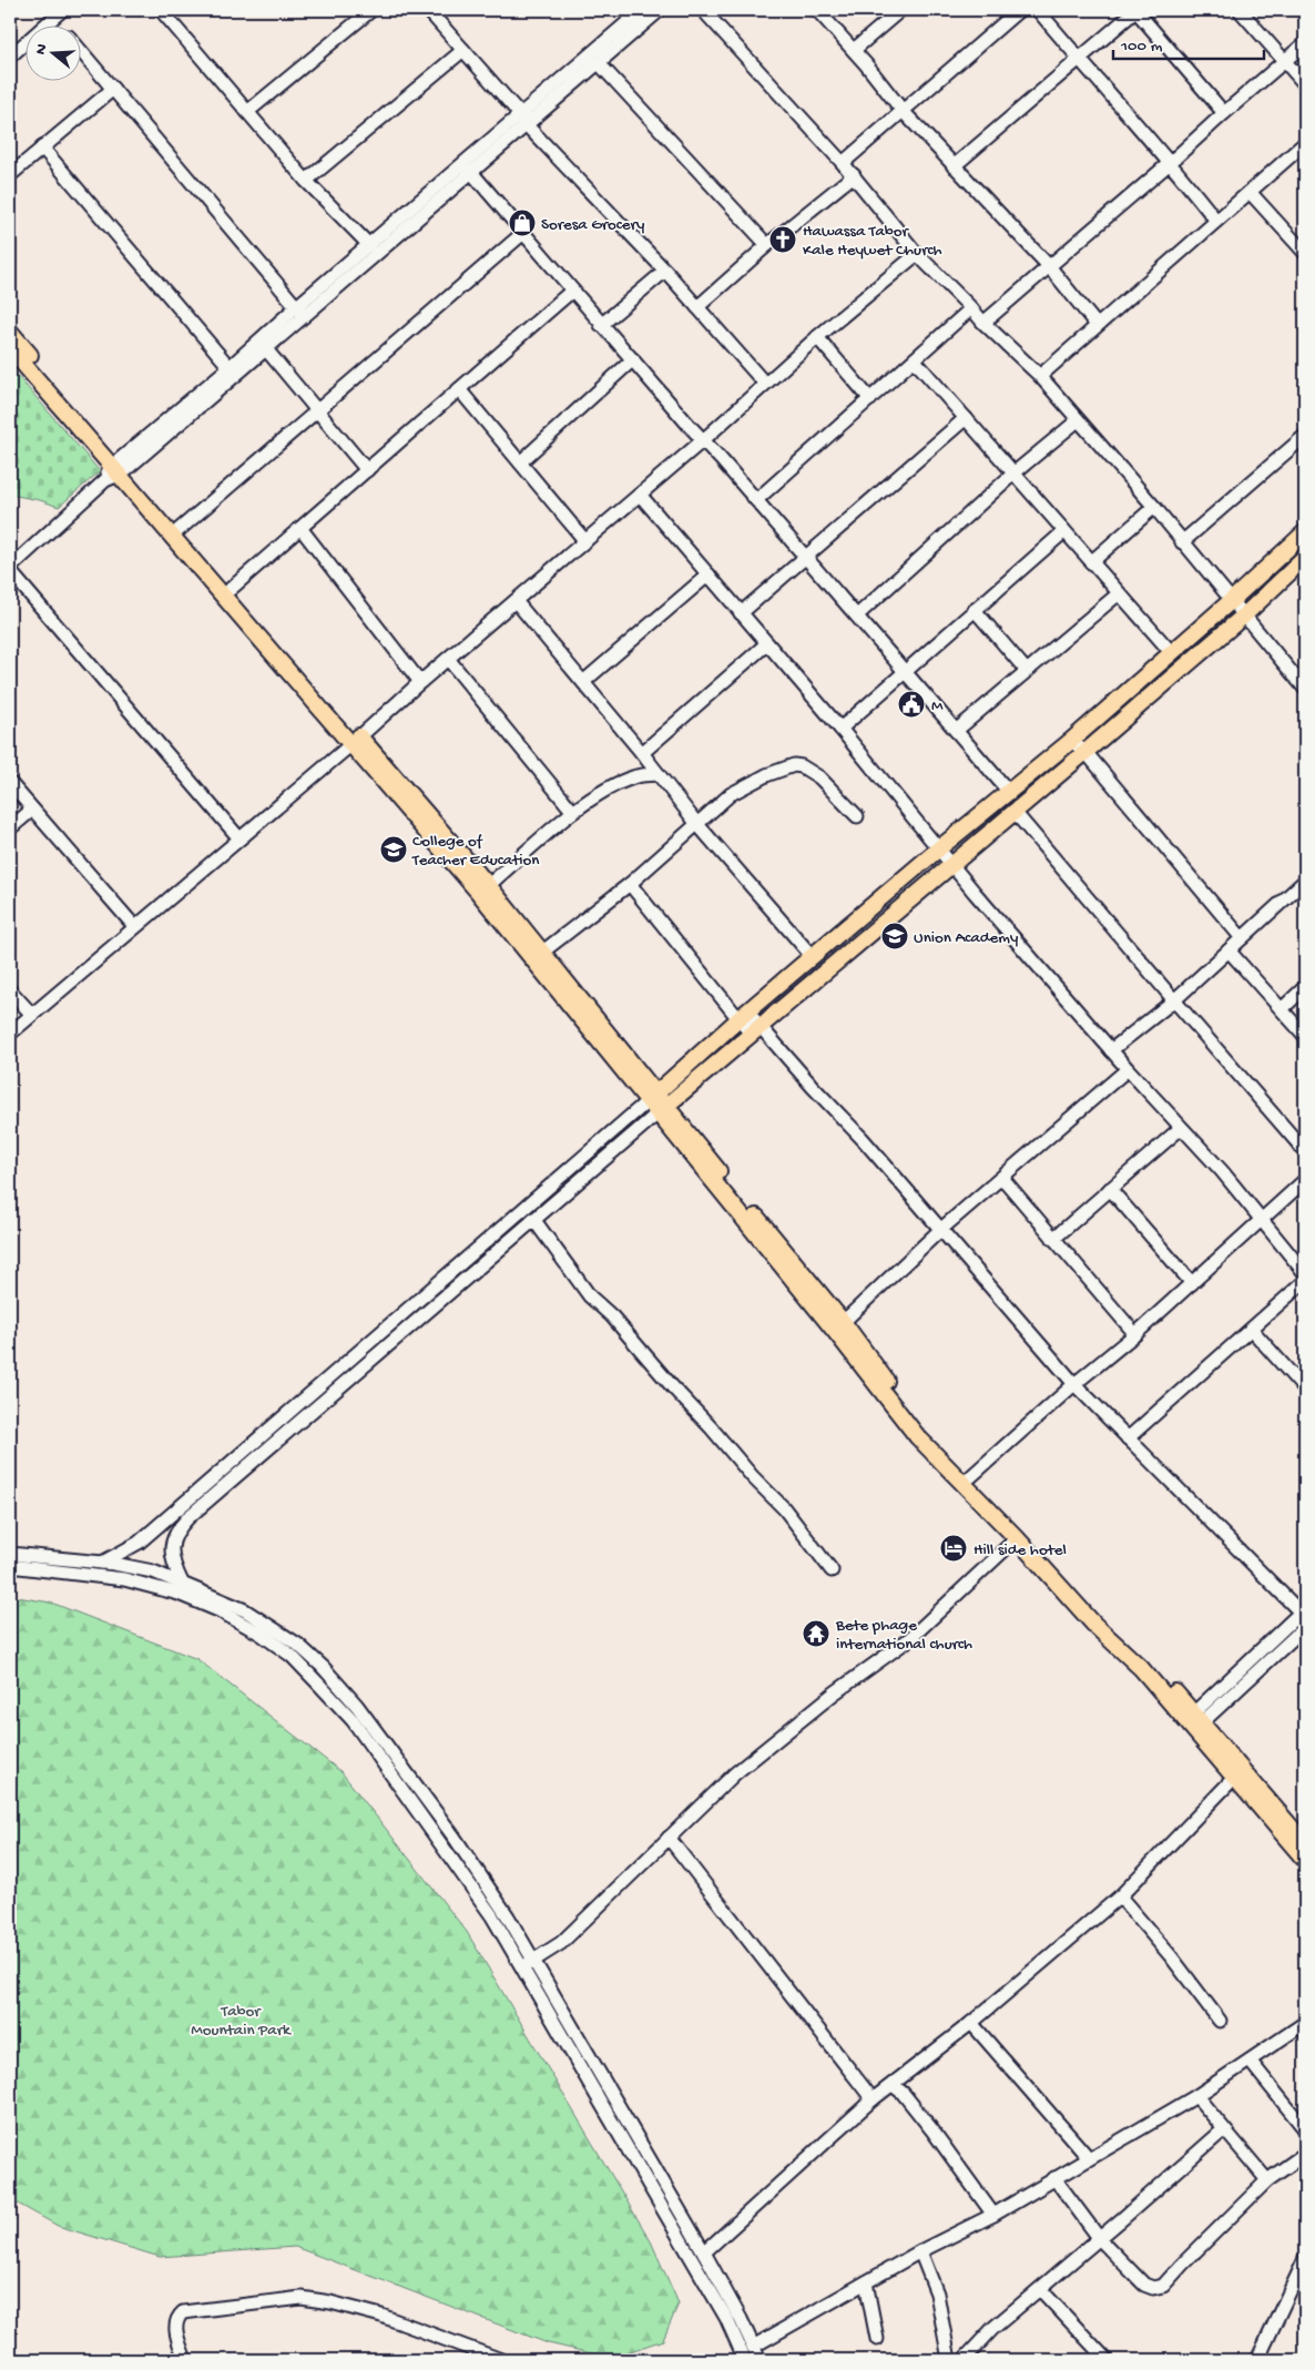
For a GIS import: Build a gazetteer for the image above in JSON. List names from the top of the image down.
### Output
{
  "parks": ["Tabor Mountain Park"],
  "places": {
    "shop": ["Soresa Grocery"],
    "church": ["Hawassa Tabor Kale Heywet Church"],
    "public building": ["M"],
    "school or university": ["College of Teacher Education", "Union Academy"],
    "hotel": ["Hill side hotel"],
    "temple": ["Bete phage international church"]
  },
  "scale_bar": "100 m",
  "north": "left"
}
